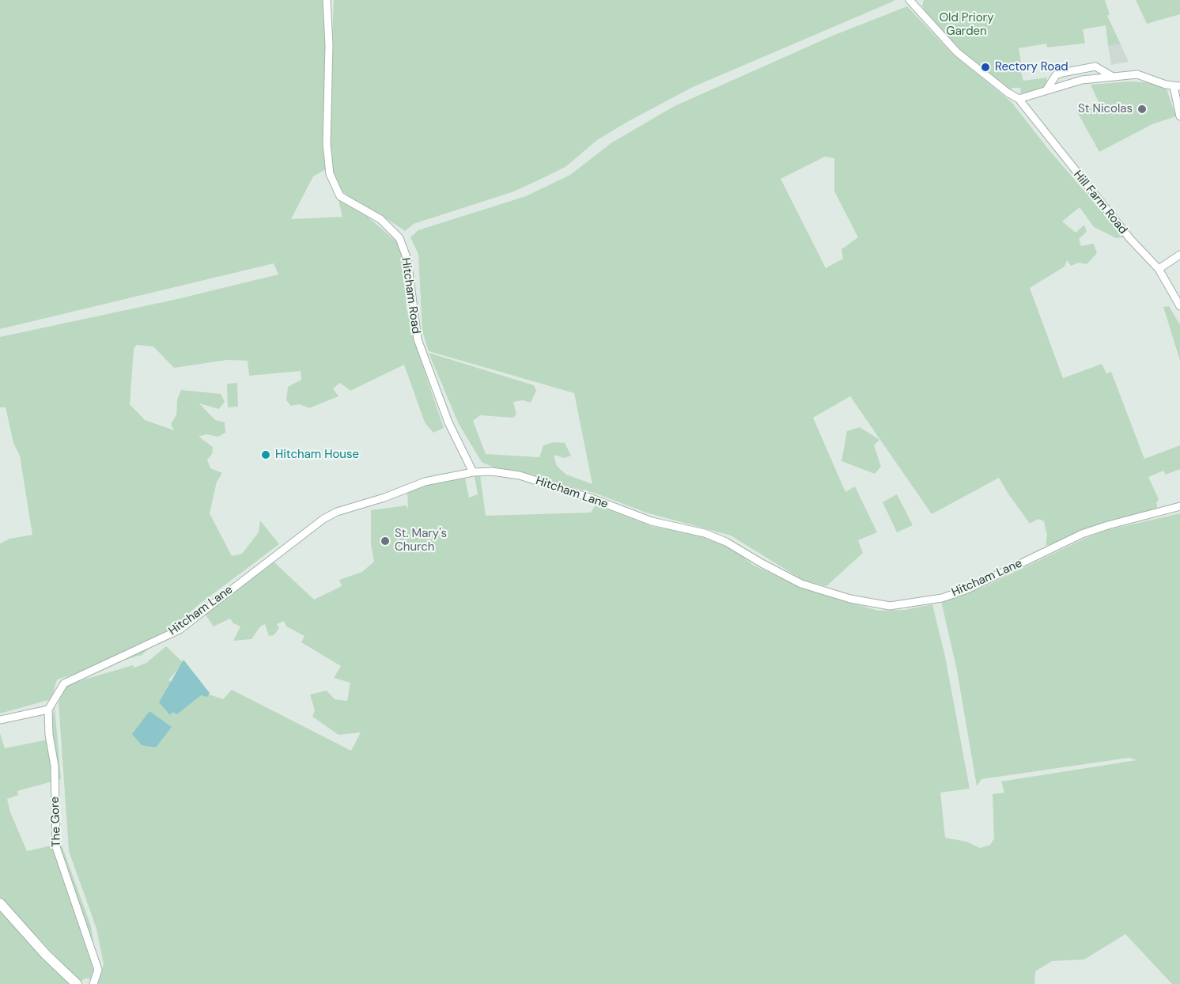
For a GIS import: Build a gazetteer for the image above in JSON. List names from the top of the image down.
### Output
{
  "streets": {
    "street": [
      "Hill Farm Road",
      "Hitcham Road",
      "Hitcham Lane",
      "The Gore"
    ]
  },
  "crossings": [
    ["Hitcham Road", "Hitcham Lane"],
    ["Hitcham Lane", "The Gore"]
  ],
  "parks": ["Old Priory Garden"],
  "places": [
    "Rectory Road",
    "St Nicolas",
    "Hitcham House",
    "St. Mary's Church"
  ]
}
